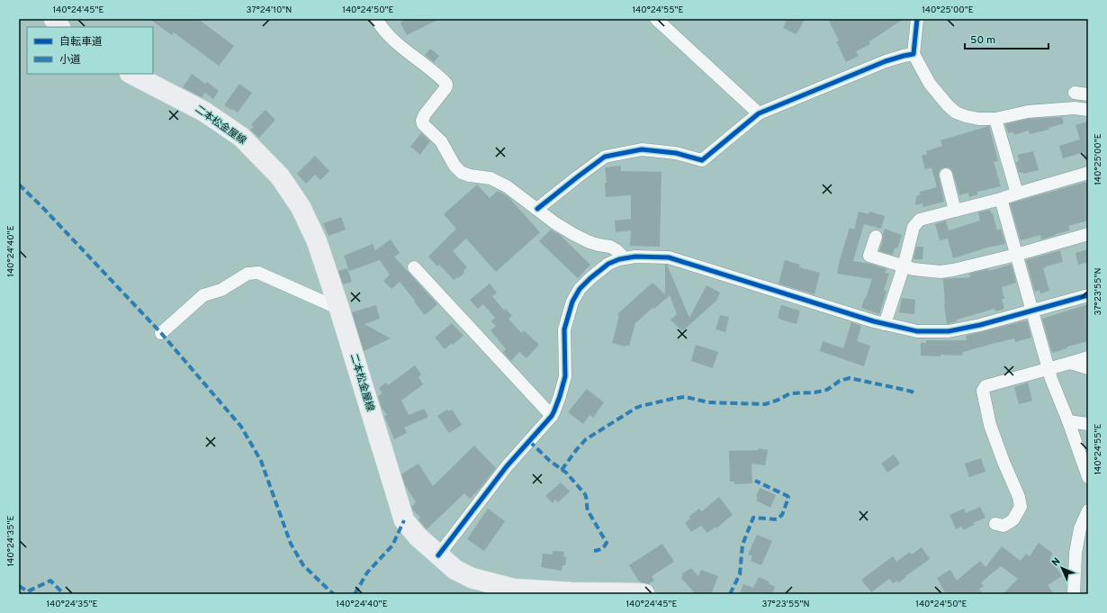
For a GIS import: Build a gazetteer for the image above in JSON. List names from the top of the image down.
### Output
{
  "streets": {
    "main road": ["二本松金屋線"]
  },
  "legend": ["自転車道", "小道"],
  "scale_bar": "50 m",
  "north": "top left",
  "coordinates": [
    "140°24'45\"E",
    "37°24'10\"N",
    "140°24'50\"E",
    "140°24'55\"E",
    "140°25'00\"E",
    "140°24'40\"E",
    "37°23'55\"N",
    "140°24'35\"E"
  ]
}
